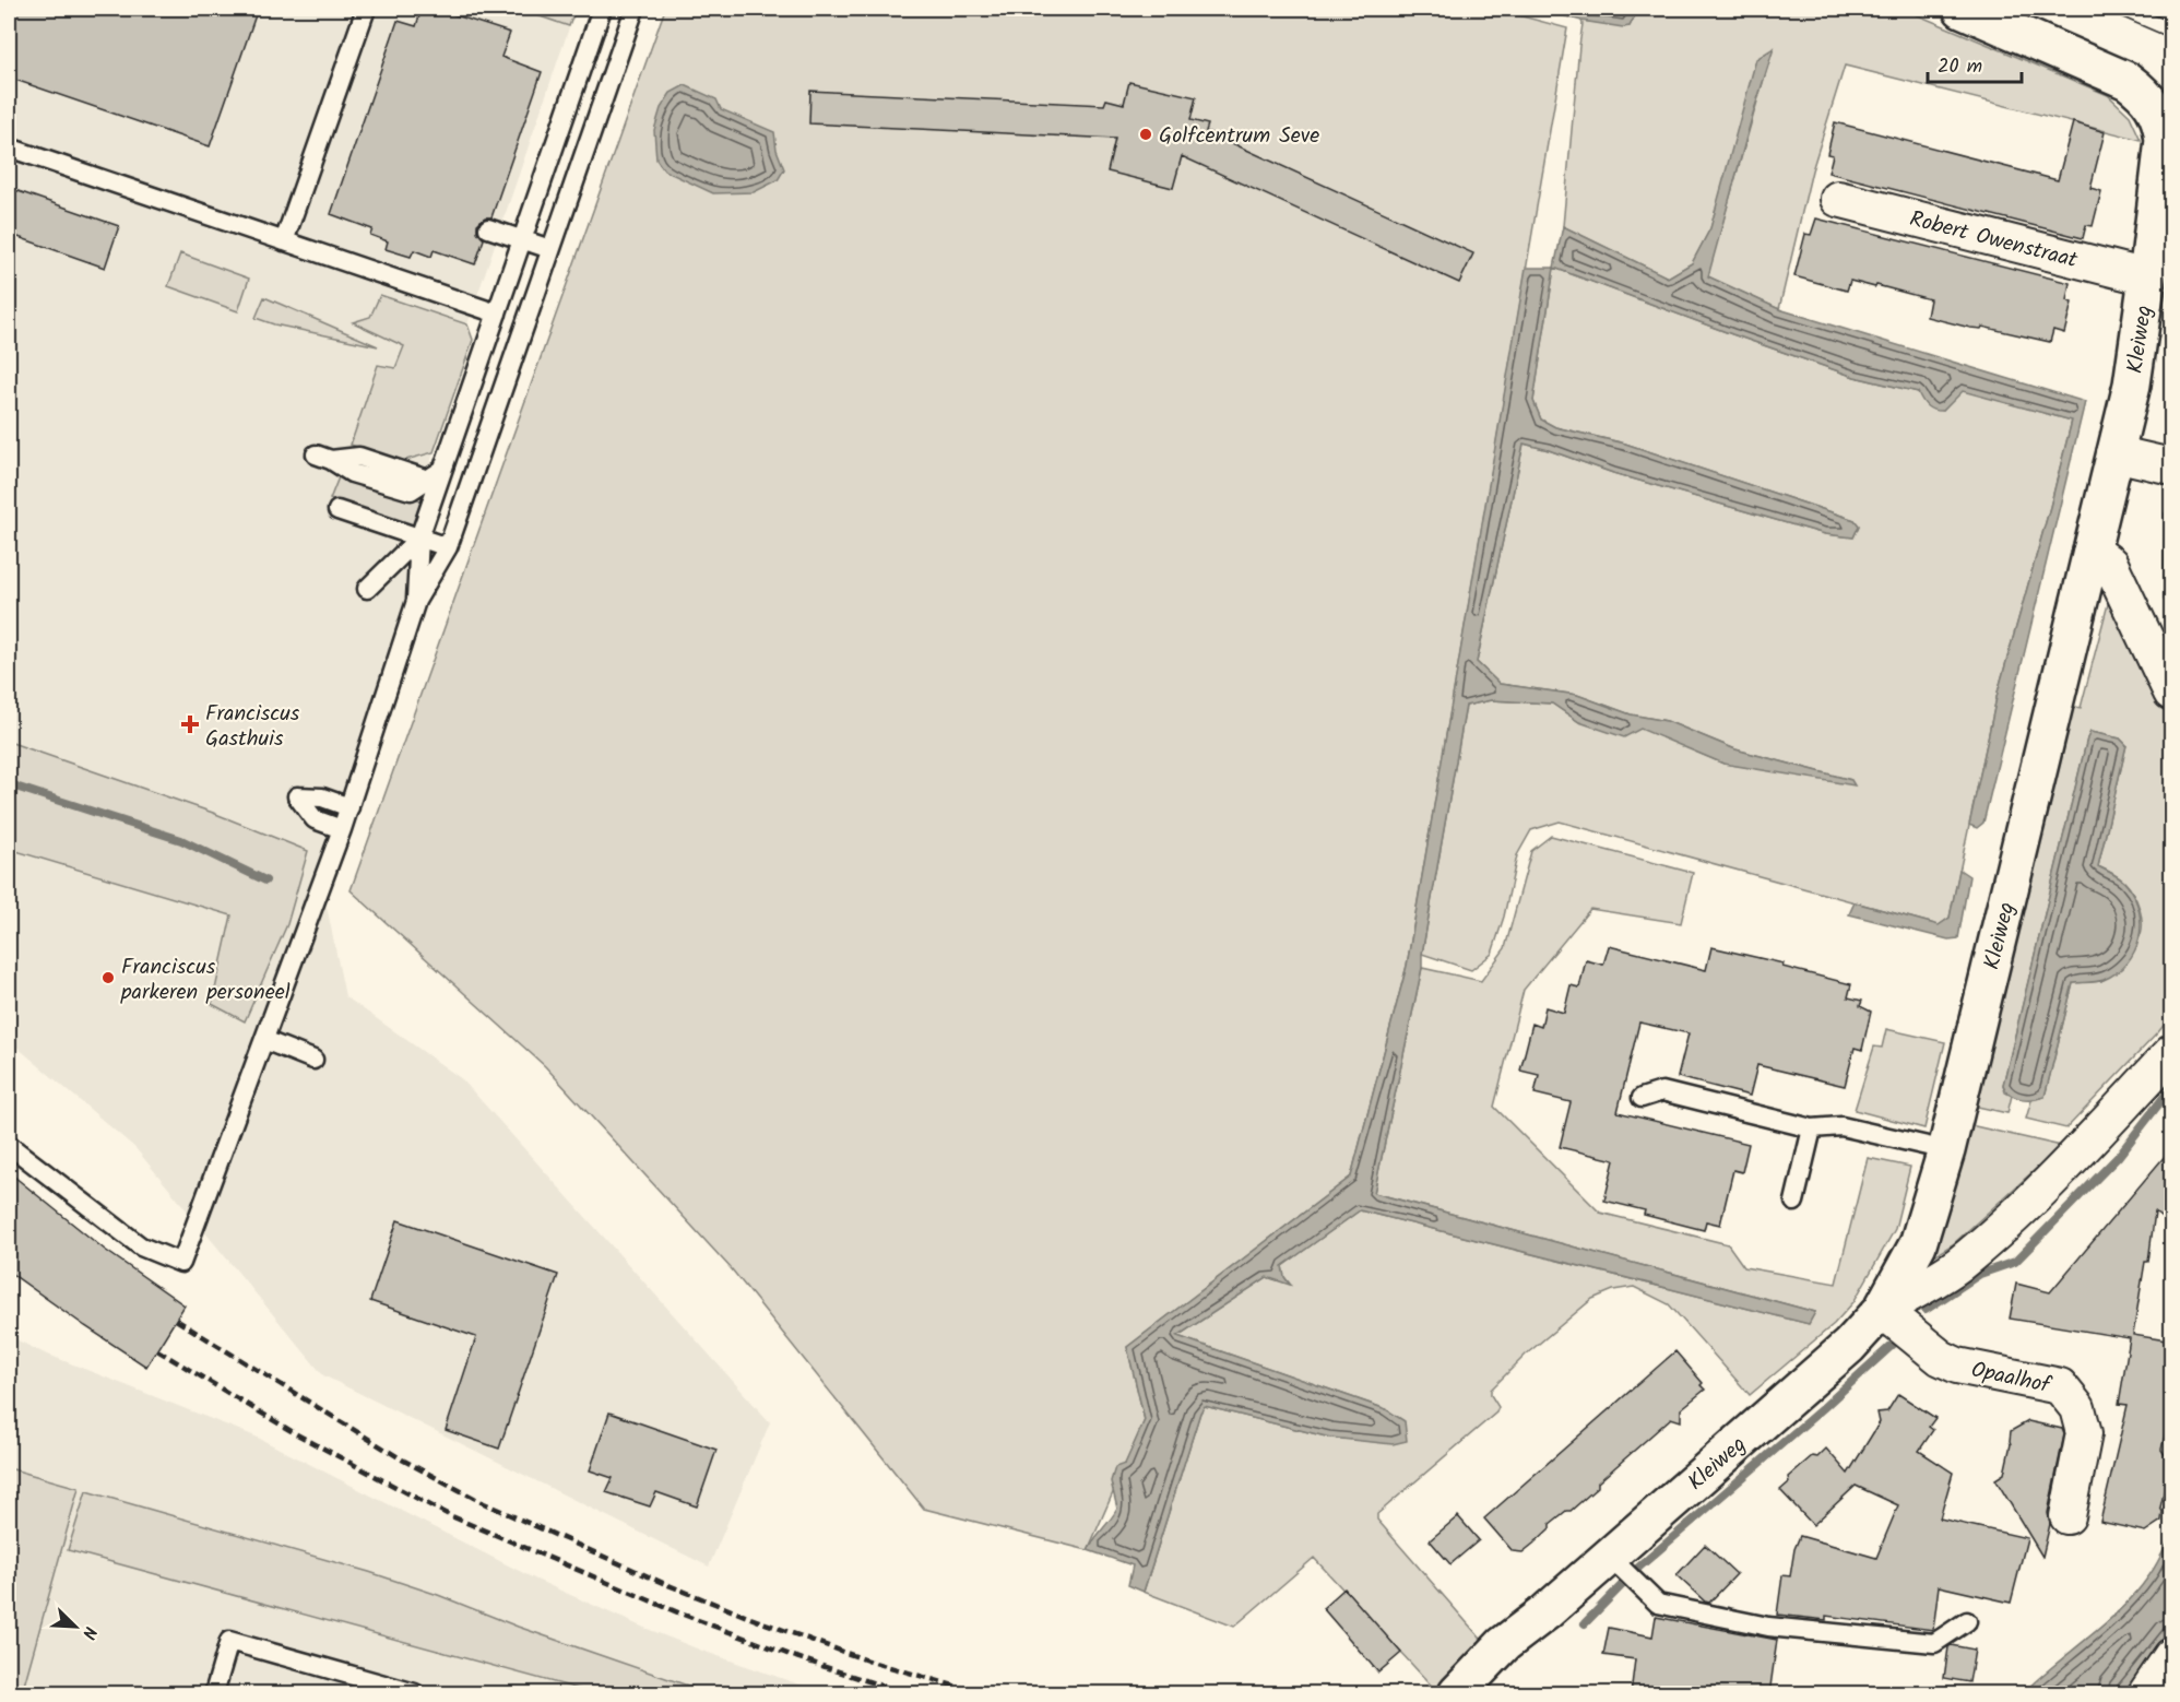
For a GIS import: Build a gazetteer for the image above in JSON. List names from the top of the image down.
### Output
{
  "streets": {
    "street": ["Robert Owenstraat", "Kleiweg", "Opaalhof"]
  },
  "crossings": [
    ["Robert Owenstraat", "Kleiweg"],
    ["Kleiweg", "Opaalhof"]
  ],
  "places": {
    "other": ["Golfcentrum Seve", "Franciscus parkeren personeel"],
    "health": ["Franciscus Gasthuis"]
  },
  "scale_bar": "20 m",
  "north": "bottom right"
}
